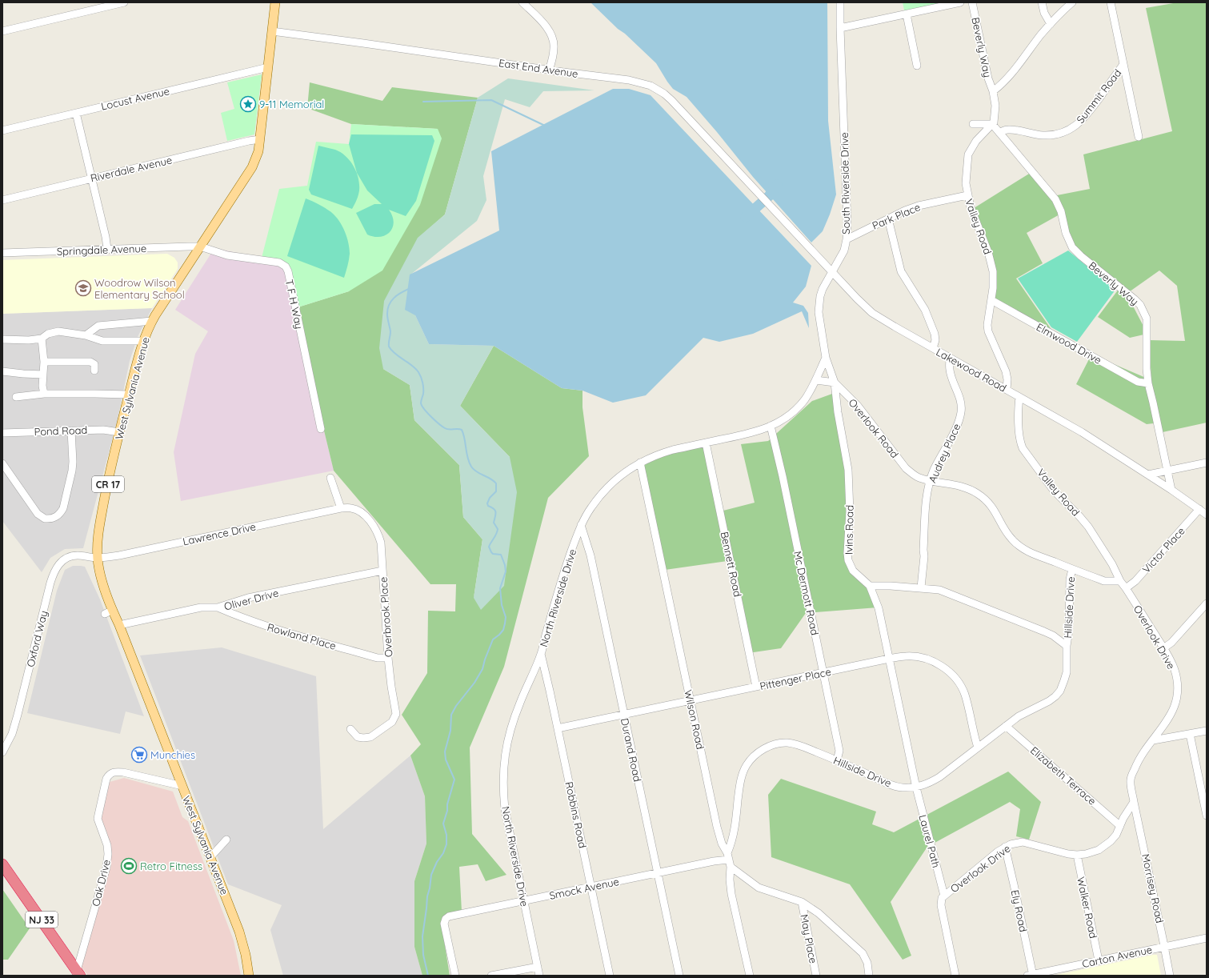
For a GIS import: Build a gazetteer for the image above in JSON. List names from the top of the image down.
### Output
{
  "streets": {
    "highway": ["NJ 33"],
    "main road": ["West Sylvania Avenue", "CR 17"],
    "street": [
      "Beverly Way",
      "East End Avenue",
      "Summit Road",
      "Locust Avenue",
      "Riverdale Avenue",
      "South Riverside Drive",
      "Park Place",
      "Valley Road",
      "Springdale Avenue",
      "T F H Way",
      "Elmwood Drive",
      "Lakewood Road",
      "Overlook Road",
      "Pond Road",
      "Audrey Place",
      "Ivins Road",
      "Lawrence Drive",
      "Victor Place",
      "Bennett Road",
      "Mc Dermott Road",
      "North Riverside Drive",
      "Oliver Drive",
      "Hillside Drive",
      "Overbrook Place",
      "Rowland Place",
      "Overlook Drive",
      "Oxford Way",
      "Pittenger Place",
      "Wilson Road",
      "Durand Road",
      "Elizabeth Terrace",
      "Robbins Road",
      "Laurel Path",
      "Oak Drive",
      "Smock Avenue",
      "Morrisey Road",
      "Walker Road",
      "Ely Road",
      "May Place",
      "Carton Avenue"
    ]
  },
  "crossings": [
    ["Beverly Way", "Summit Road"],
    ["Beverly Way", "Valley Road"],
    ["Beverly Way", "Elmwood Drive"],
    ["Beverly Way", "Lakewood Road"],
    ["East End Avenue", "Lakewood Road"],
    ["East End Avenue", "West Sylvania Avenue"],
    ["Locust Avenue", "West Sylvania Avenue"],
    ["Riverdale Avenue", "West Sylvania Avenue"],
    ["South Riverside Drive", "Park Place"],
    ["South Riverside Drive", "Lakewood Road"],
    ["South Riverside Drive", "Ivins Road"],
    ["South Riverside Drive", "North Riverside Drive"],
    ["Park Place", "Valley Road"],
    ["Valley Road", "Elmwood Drive"],
    ["Valley Road", "Lakewood Road"],
    ["Valley Road", "Overlook Drive"],
    ["Springdale Avenue", "T F H Way"],
    ["Springdale Avenue", "West Sylvania Avenue"],
    ["T F H Way", "West Sylvania Avenue"],
    ["Lakewood Road", "Audrey Place"],
    ["Lakewood Road", "Victor Place"],
    ["West Sylvania Avenue", "Pond Road"],
    ["West Sylvania Avenue", "Lawrence Drive"],
    ["West Sylvania Avenue", "Oliver Drive"],
    ["West Sylvania Avenue", "Oxford Way"],
    ["West Sylvania Avenue", "Oak Drive"],
    ["Overlook Road", "Audrey Place"],
    ["Overlook Road", "Ivins Road"],
    ["Audrey Place", "Hillside Drive"],
    ["Ivins Road", "North Riverside Drive"],
    ["Ivins Road", "Hillside Drive"],
    ["Ivins Road", "Pittenger Place"],
    ["Ivins Road", "Laurel Path"],
    ["Lawrence Drive", "Overbrook Place"],
    ["Lawrence Drive", "Oxford Way"],
    ["Victor Place", "Overlook Drive"],
    ["Bennett Road", "North Riverside Drive"],
    ["Bennett Road", "Pittenger Place"],
    ["Mc Dermott Road", "North Riverside Drive"],
    ["Mc Dermott Road", "Hillside Drive"],
    ["Mc Dermott Road", "Pittenger Place"],
    ["North Riverside Drive", "Wilson Road"],
    ["North Riverside Drive", "Durand Road"],
    ["North Riverside Drive", "Robbins Road"],
    ["North Riverside Drive", "Smock Avenue"],
    ["Oliver Drive", "Overbrook Place"],
    ["Oliver Drive", "Rowland Place"],
    ["Hillside Drive", "Pittenger Place"],
    ["Hillside Drive", "Wilson Road"],
    ["Hillside Drive", "Elizabeth Terrace"],
    ["Hillside Drive", "Laurel Path"],
    ["Hillside Drive", "Smock Avenue"],
    ["Overbrook Place", "Rowland Place"],
    ["Overlook Drive", "Elizabeth Terrace"],
    ["Overlook Drive", "Laurel Path"],
    ["Overlook Drive", "Morrisey Road"],
    ["Overlook Drive", "Walker Road"],
    ["Overlook Drive", "Ely Road"],
    ["Pittenger Place", "Wilson Road"],
    ["Pittenger Place", "Durand Road"],
    ["Pittenger Place", "Robbins Road"],
    ["Wilson Road", "Smock Avenue"],
    ["Durand Road", "Smock Avenue"],
    ["Robbins Road", "Smock Avenue"],
    ["Oak Drive", "NJ 33"],
    ["Morrisey Road", "Carton Avenue"],
    ["Walker Road", "Carton Avenue"],
    ["Ely Road", "Carton Avenue"]
  ],
  "places": {
    "place": ["9-11 Memorial"],
    "school or university": ["Woodrow Wilson Elementary School"],
    "supermarket": ["Munchies"],
    "sports": ["Retro Fitness"]
  }
}
